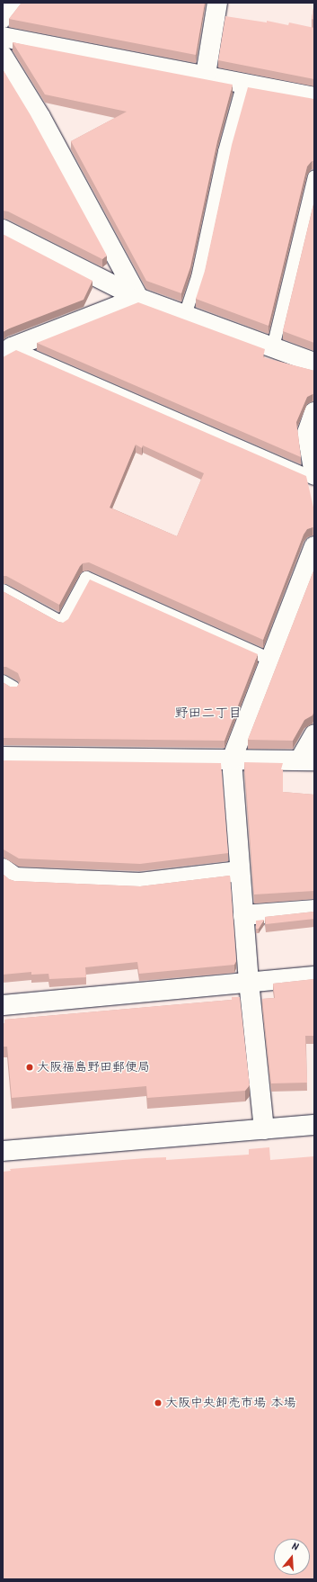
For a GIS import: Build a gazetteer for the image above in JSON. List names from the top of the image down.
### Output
{
  "districts": ["野田二丁目"],
  "places": ["大阪福島野田郵便局", "大阪中央卸売市場 本場"],
  "north": "top"
}
